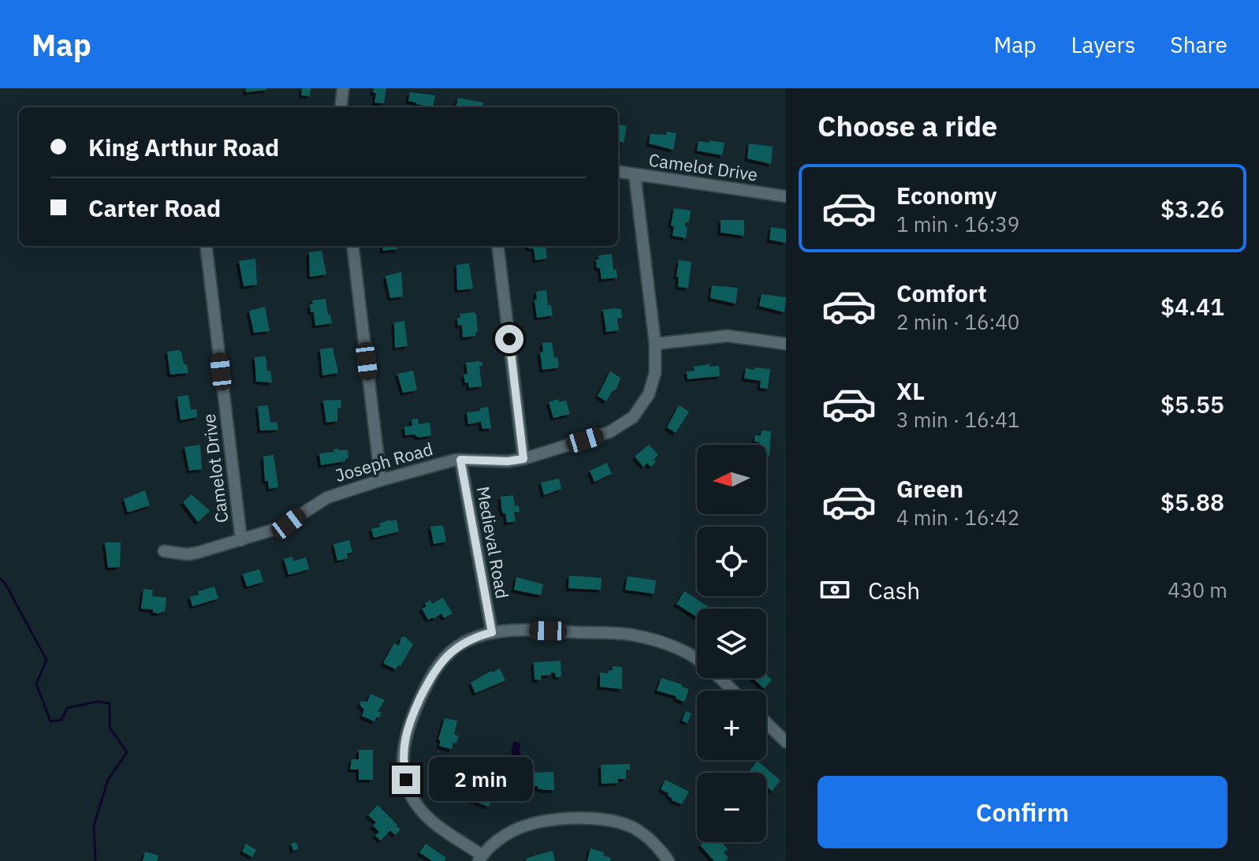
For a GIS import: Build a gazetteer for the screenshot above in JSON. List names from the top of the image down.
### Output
{
  "streets": {
    "street": ["Camelot Drive", "Joseph Road", "Medieval Road"]
  },
  "crossings": [
    ["Camelot Drive", "Joseph Road"],
    ["Joseph Road", "Medieval Road"]
  ],
  "north": "left",
  "page": {
    "header": "Map",
    "nav": ["Map", "Layers", "Share"],
    "heading": "Choose a ride",
    "banner": ["King Arthur Road", "Carter Road"],
    "list": [
      {
        "name": "Economy",
        "note": "1 min · 16:39",
        "value": "$3.26"
      },
      {
        "name": "Comfort",
        "note": "2 min · 16:40",
        "value": "$4.41"
      },
      {
        "name": "XL",
        "note": "3 min · 16:41",
        "value": "$5.55"
      },
      {
        "name": "Green",
        "note": "4 min · 16:42",
        "value": "$5.88"
      }
    ],
    "map_buttons": ["+", "−"],
    "pay": ["Cash", "430 m"],
    "bubble": "2 min",
    "buttons": "Confirm"
  }
}
